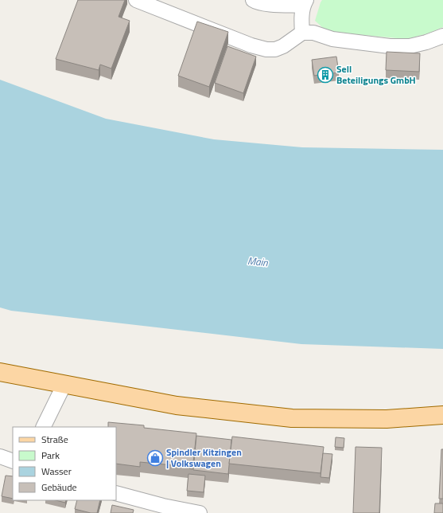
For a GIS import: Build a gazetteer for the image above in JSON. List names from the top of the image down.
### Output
{
  "water": ["Main"],
  "places": {
    "building": ["Sell Beteiligungs GmbH"],
    "shop": ["Spindler Kitzingen | Volkswagen"]
  },
  "legend": [
    "Straße",
    "Park",
    "Wasser",
    "Gebäude"
  ]
}
